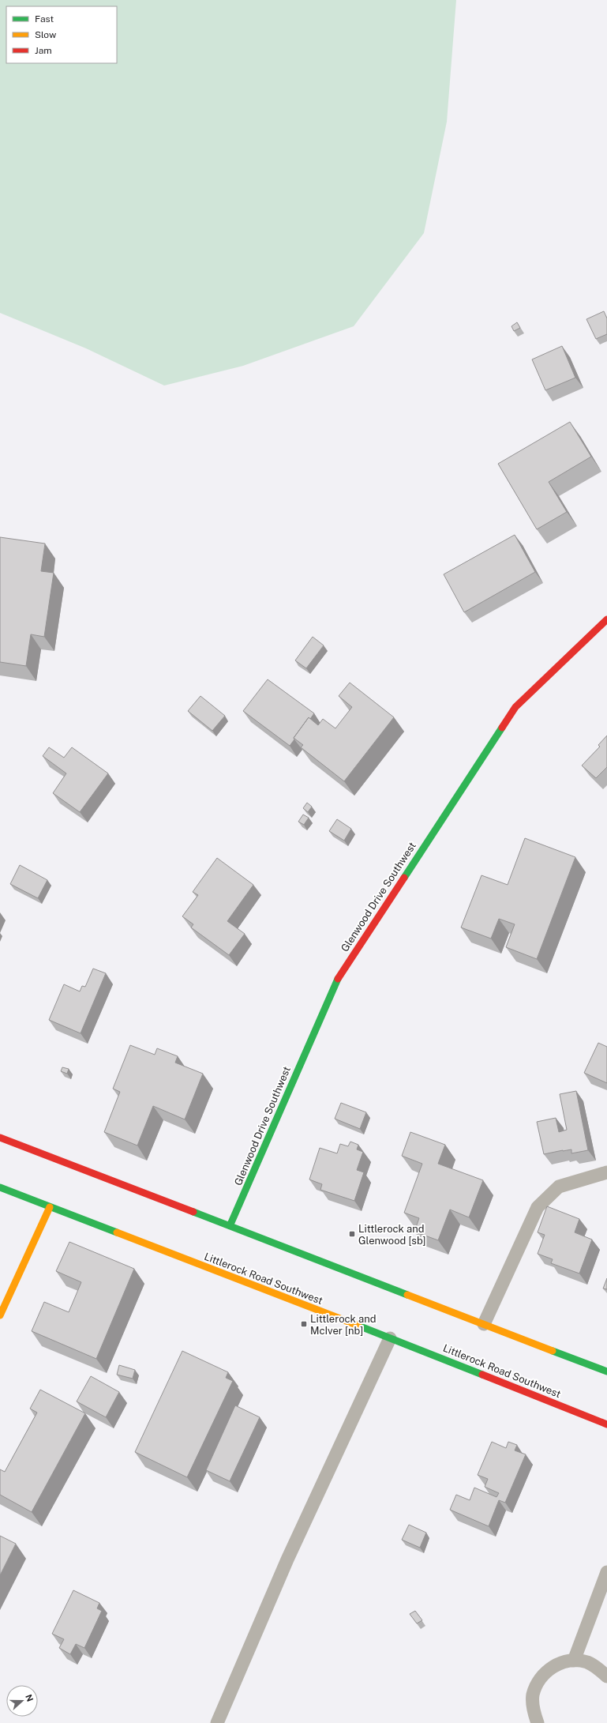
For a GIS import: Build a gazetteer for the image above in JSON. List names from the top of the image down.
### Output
{
  "streets": {
    "main road": ["Glenwood Drive Southwest", "Littlerock Road Southwest"]
  },
  "places": {
    "transit": ["Littlerock and Glenwood [sb]", "Littlerock and McIver [nb]"]
  },
  "legend": ["Fast", "Slow", "Jam"],
  "north": "right"
}
